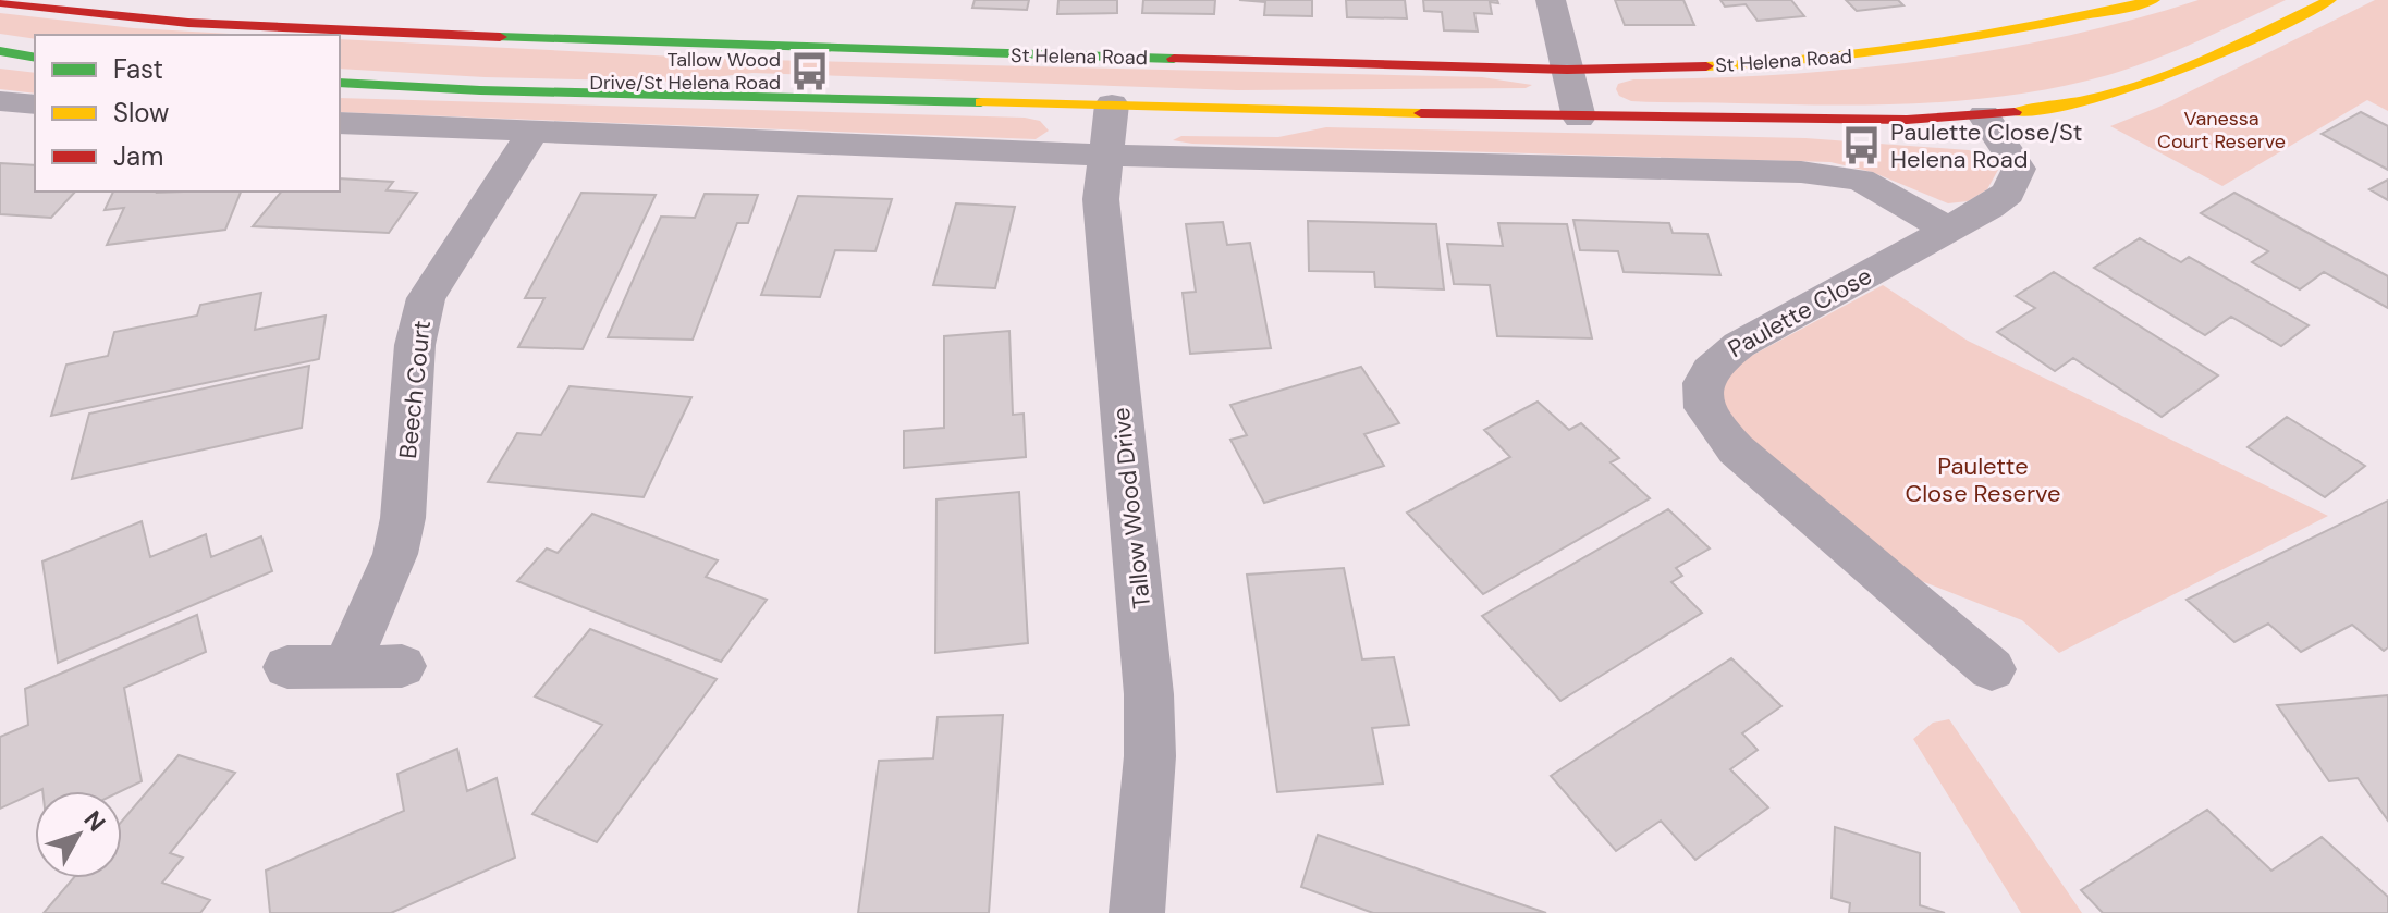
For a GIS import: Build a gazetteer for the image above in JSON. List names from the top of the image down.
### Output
{
  "streets": {
    "street": [
      "St Helena Road",
      "Paulette Close",
      "Beech Court",
      "Tallow Wood Drive"
    ]
  },
  "crossings": [
    ["St Helena Road", "Paulette Close"],
    ["St Helena Road", "Tallow Wood Drive"]
  ],
  "parks": ["Vanessa Court Reserve", "Paulette Close Reserve"],
  "places": {
    "bus stop": ["Tallow Wood Drive/St Helena Road", "Paulette Close/St Helena Road"]
  },
  "legend": ["Fast", "Slow", "Jam"],
  "north": "top right"
}
